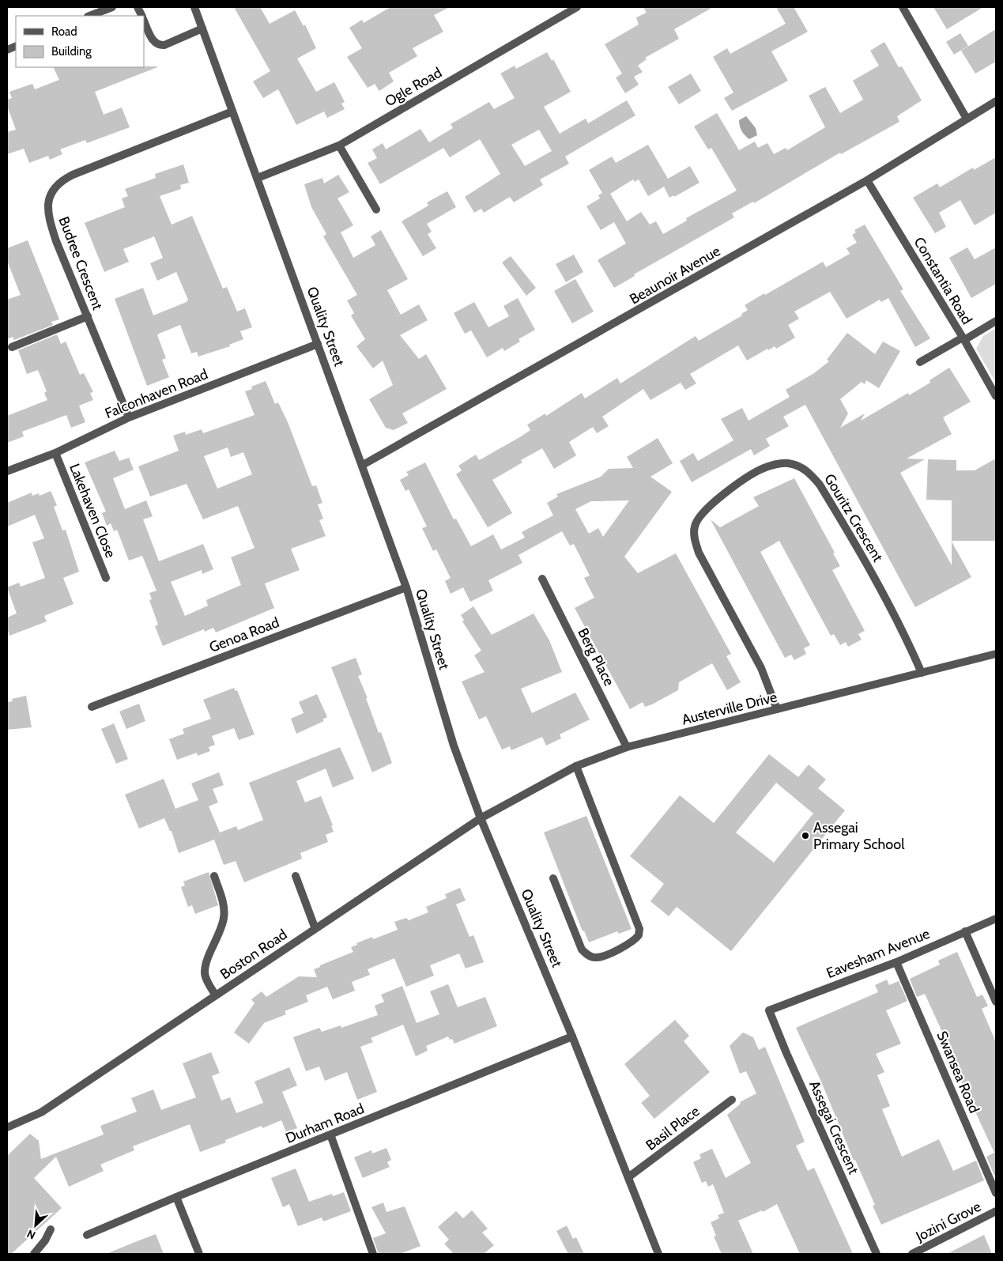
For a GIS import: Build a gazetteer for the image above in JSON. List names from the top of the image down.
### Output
{
  "streets": {
    "street": [
      "Ogle Road",
      "Budree Crescent",
      "Beaunoir Avenue",
      "Constantia Road",
      "Quality Street",
      "Falconhaven Road",
      "Lakehaven Close",
      "Gouritz Crescent",
      "Genoa Road",
      "Berg Place",
      "Austerville Drive",
      "Eavesham Avenue",
      "Boston Road",
      "Swansea Road",
      "Durham Road",
      "Assegai Crescent",
      "Basil Place",
      "Jozini Grove"
    ]
  },
  "crossings": [
    ["Ogle Road", "Quality Street"],
    ["Budree Crescent", "Quality Street"],
    ["Budree Crescent", "Falconhaven Road"],
    ["Beaunoir Avenue", "Constantia Road"],
    ["Beaunoir Avenue", "Quality Street"],
    ["Quality Street", "Falconhaven Road"],
    ["Quality Street", "Genoa Road"],
    ["Quality Street", "Austerville Drive"],
    ["Quality Street", "Boston Road"],
    ["Quality Street", "Durham Road"],
    ["Quality Street", "Basil Place"],
    ["Falconhaven Road", "Lakehaven Close"],
    ["Gouritz Crescent", "Austerville Drive"],
    ["Berg Place", "Austerville Drive"],
    ["Austerville Drive", "Boston Road"],
    ["Eavesham Avenue", "Swansea Road"],
    ["Eavesham Avenue", "Assegai Crescent"]
  ],
  "places": ["Assegai Primary School"],
  "legend": ["Road", "Building"],
  "north": "bottom left"
}
